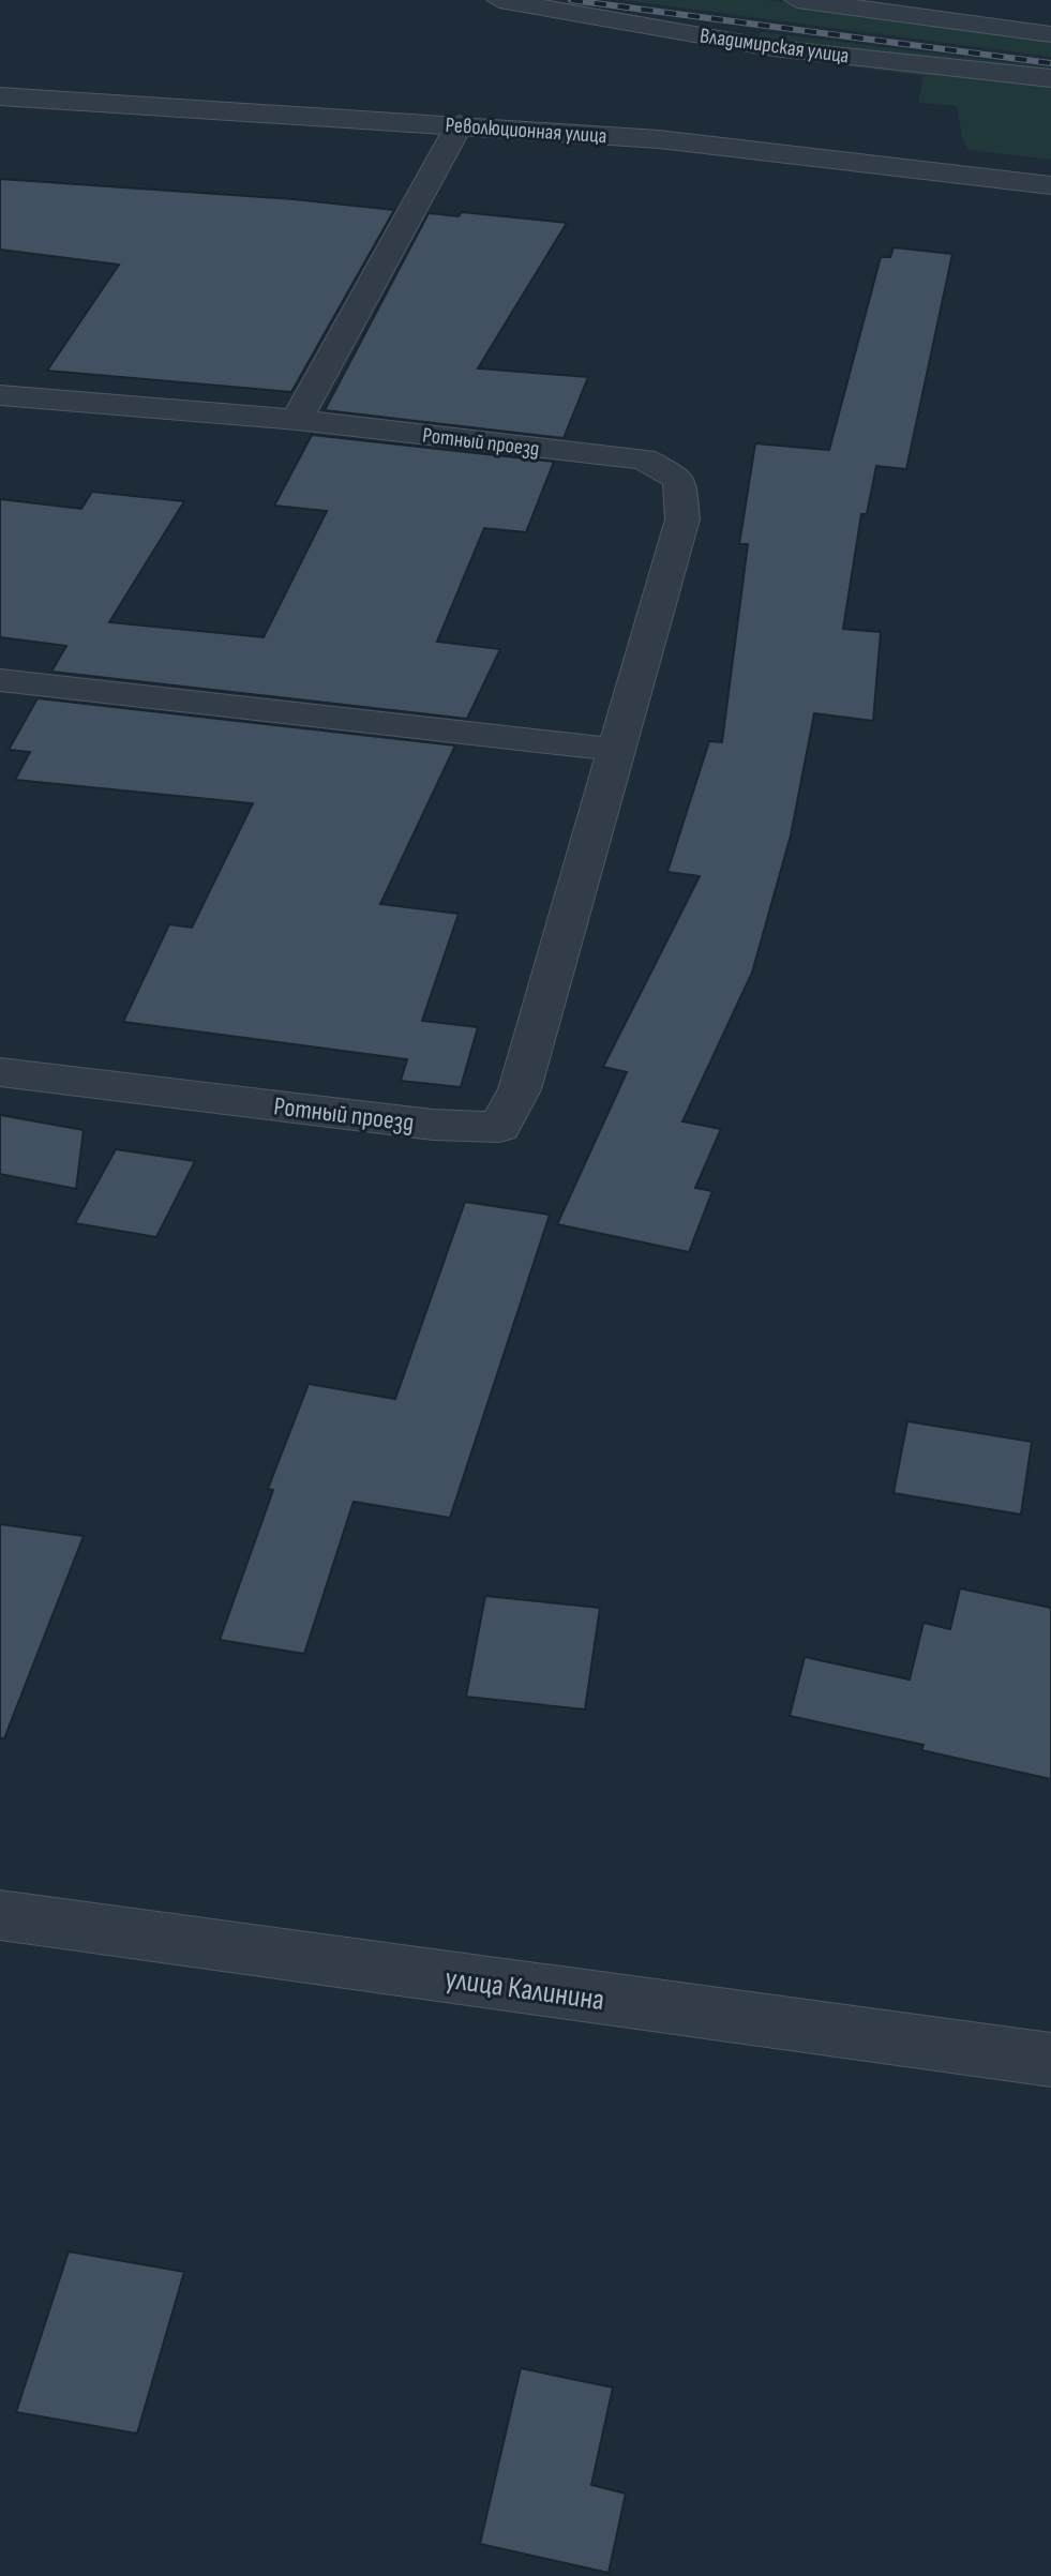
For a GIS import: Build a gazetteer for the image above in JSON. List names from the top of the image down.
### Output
{
  "streets": {
    "street": [
      "Владимирская улица",
      "Революционная улица",
      "Ротный проезд",
      "улица Калинина"
    ]
  }
}
